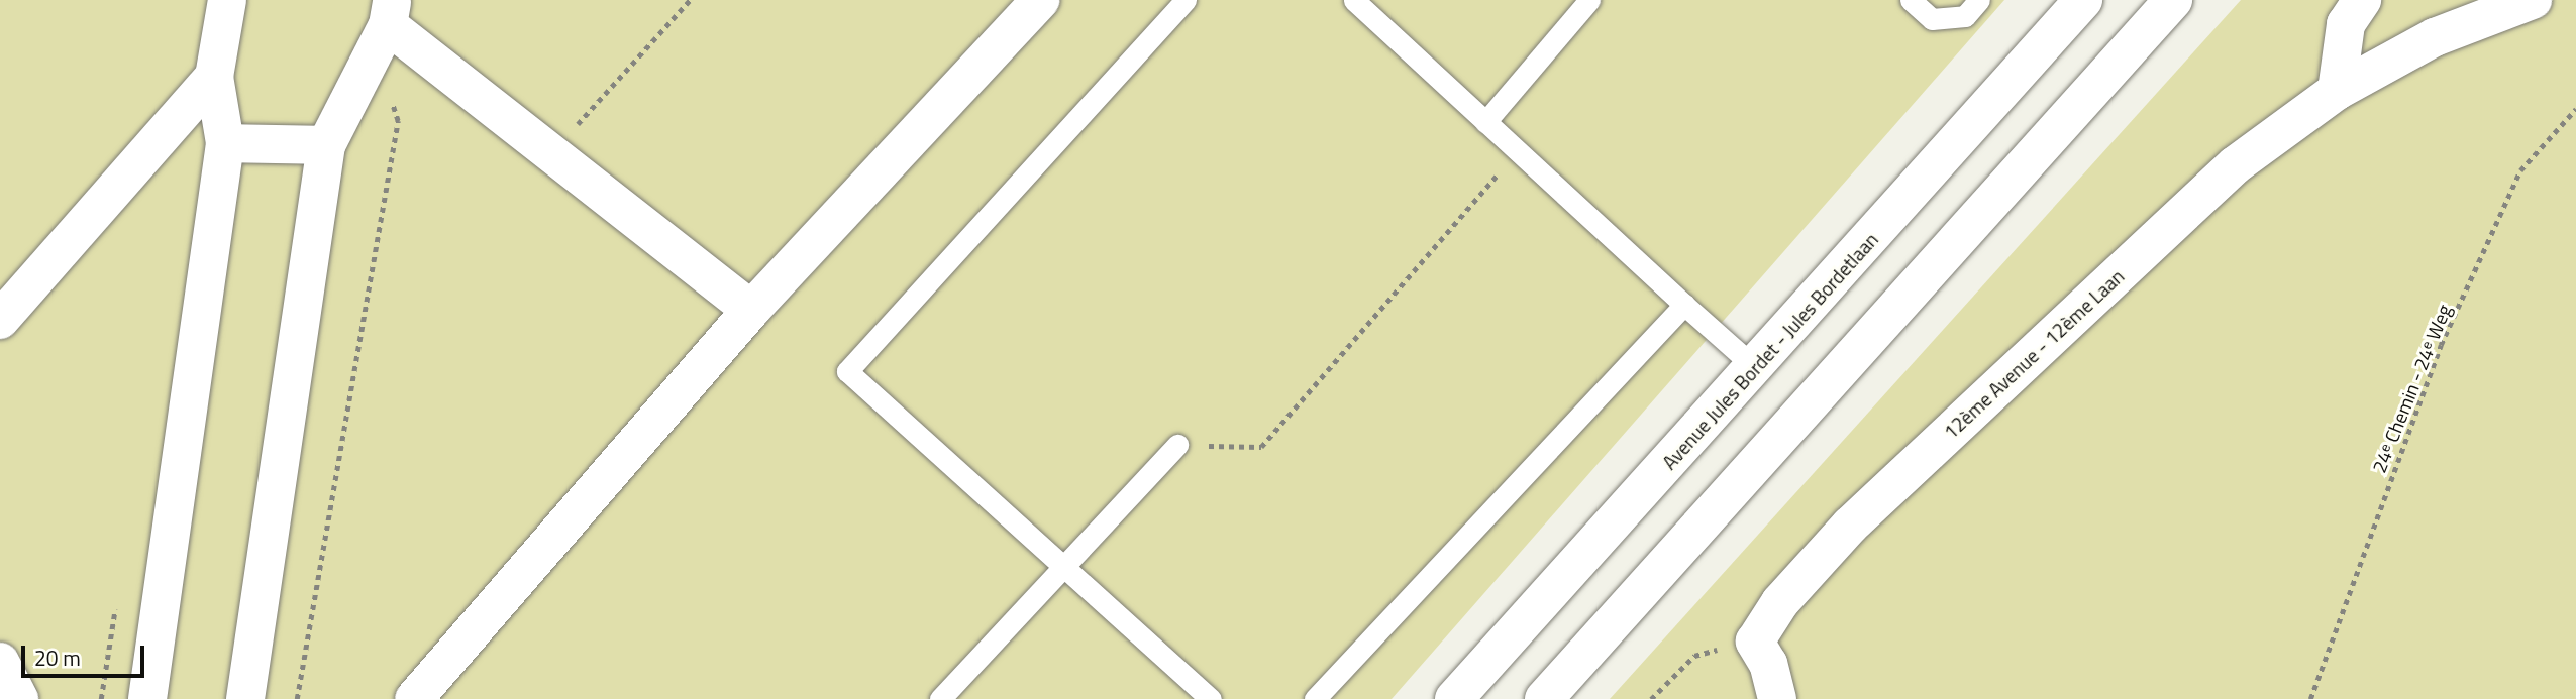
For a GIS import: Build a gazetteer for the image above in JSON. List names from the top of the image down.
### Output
{
  "streets": {
    "street": ["Avenue Jules Bordet - Jules Bordetlaan", "12ème Avenue - 12ème Laan"],
    "path": ["24ᵉ Chemin - 24ᵉ Weg"]
  },
  "scale_bar": "20 m"
}
